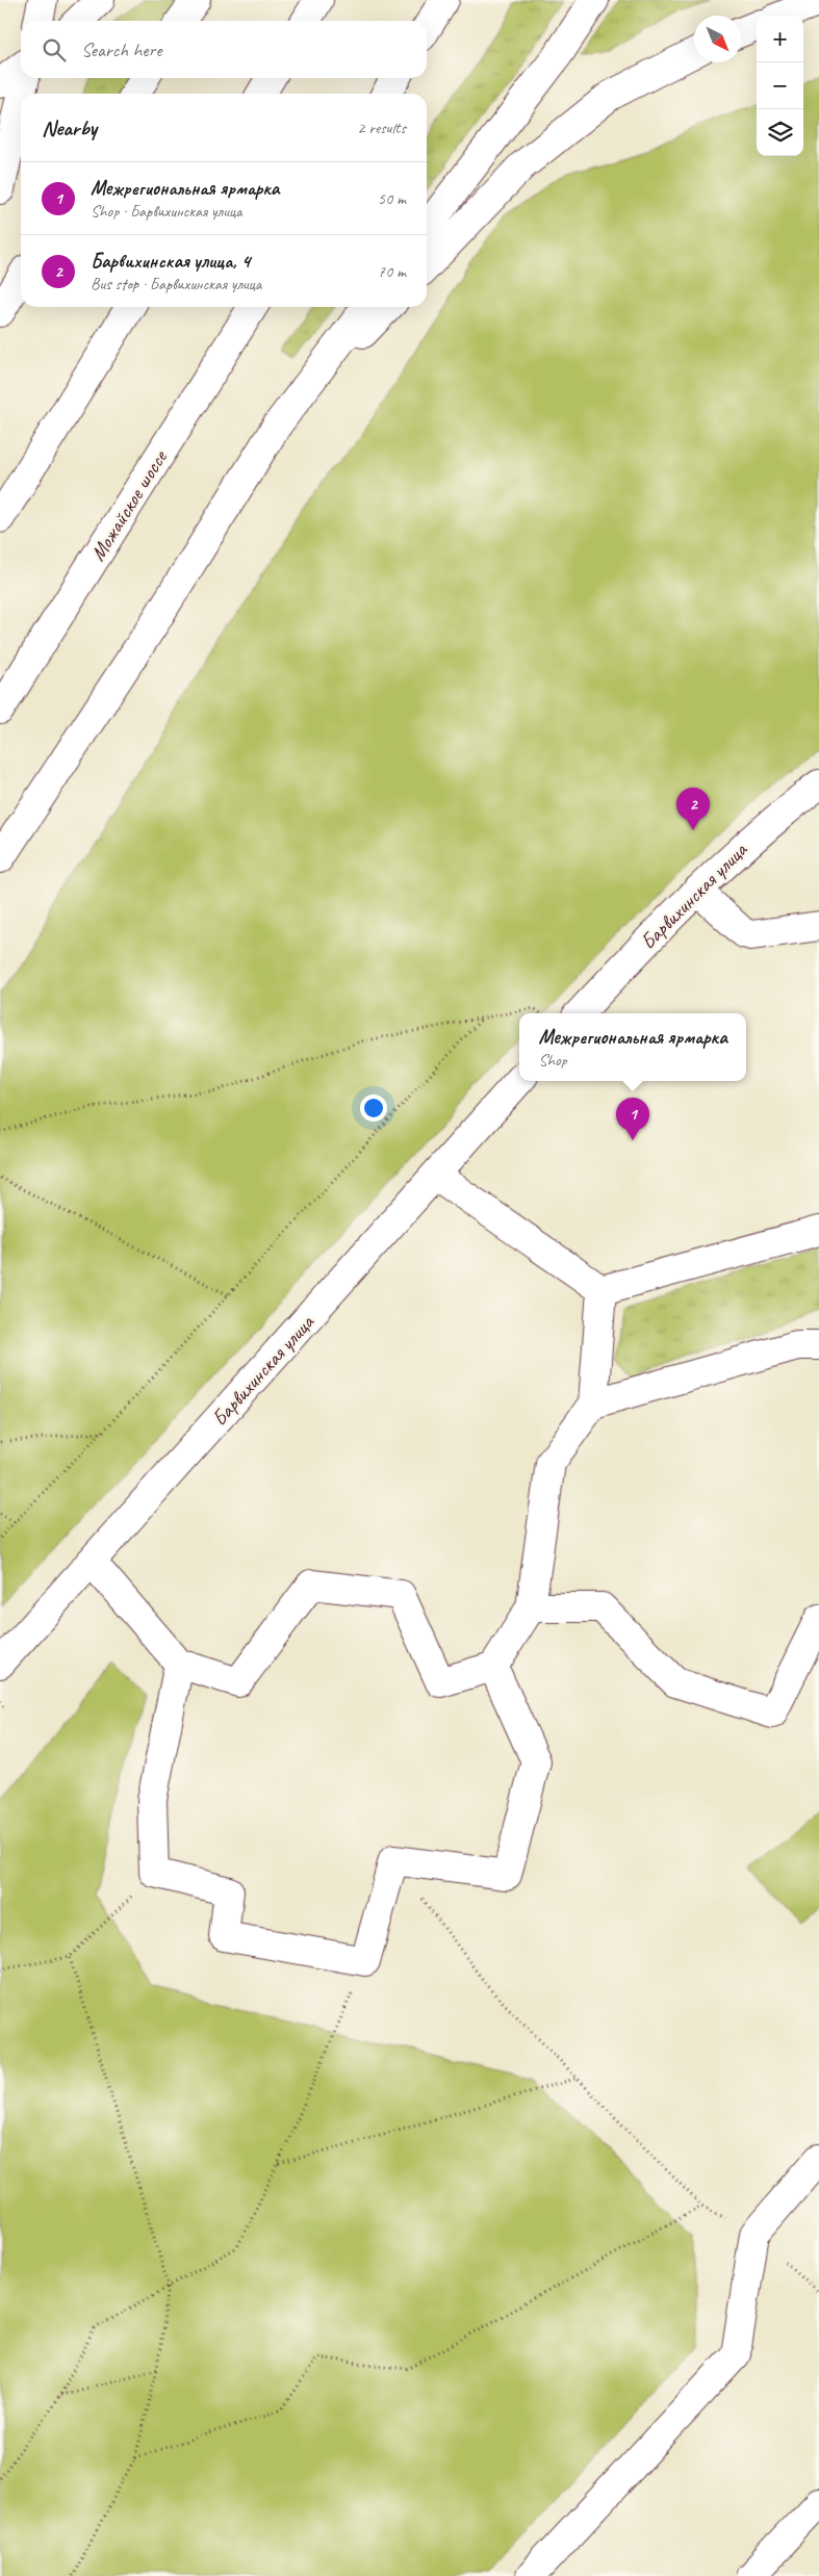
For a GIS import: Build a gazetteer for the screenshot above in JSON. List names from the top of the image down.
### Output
{
  "streets": {
    "main road": ["Можайское шоссе", "Барвихинская улица"]
  },
  "north": "bottom right",
  "page": {
    "map_buttons": ["+", "−"],
    "search": "Search here",
    "heading": ["Nearby", "2 results"],
    "list": [
      {
        "mark": "1",
        "name": "Межрегиональная ярмарка",
        "note": "Shop · Барвихинская улица",
        "value": "50 m"
      },
      {
        "mark": "2",
        "name": "Барвихинская улица, 4",
        "note": "Bus stop · Барвихинская улица",
        "value": "70 m"
      }
    ],
    "pins": ["2", "1"],
    "popup": ["Межрегиональная ярмарка", "Shop"]
  }
}
